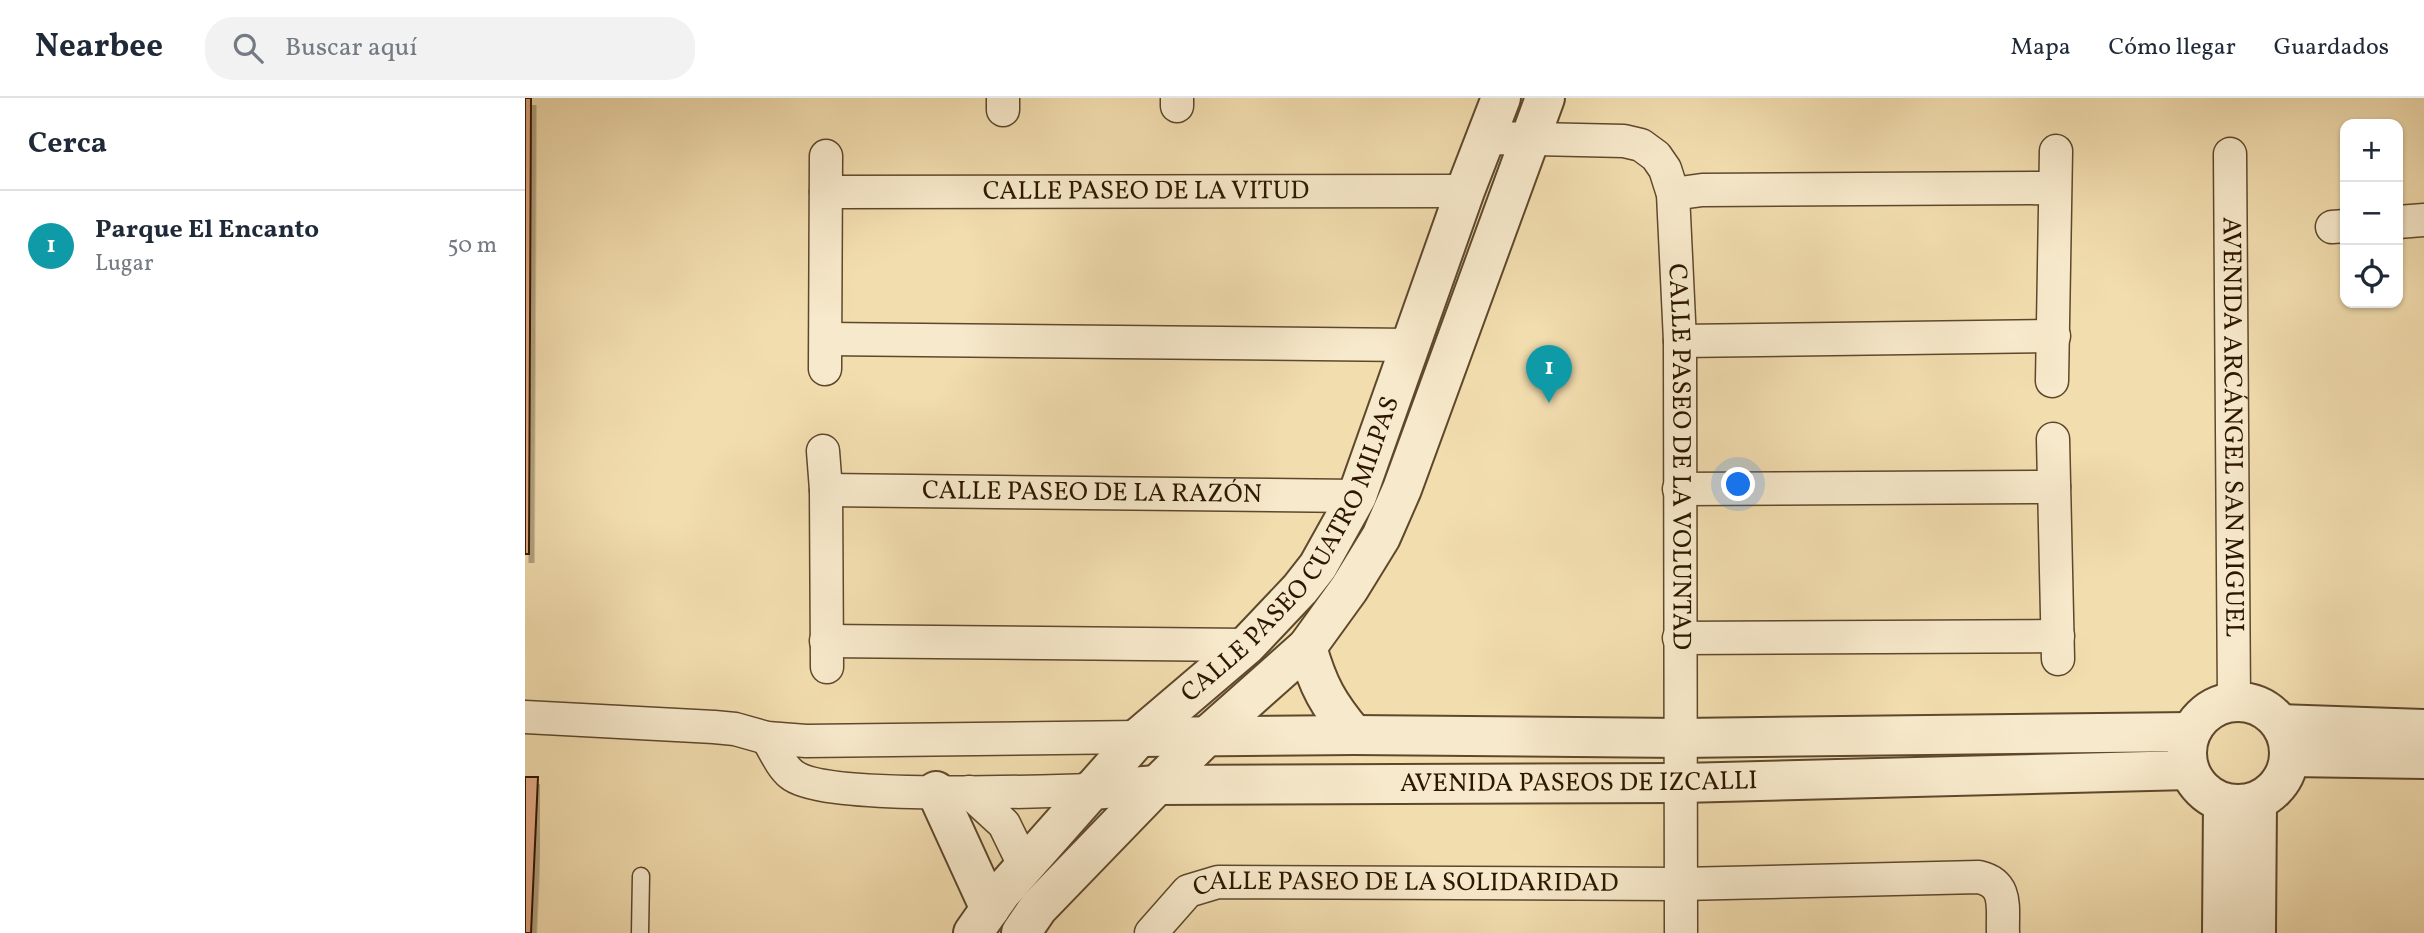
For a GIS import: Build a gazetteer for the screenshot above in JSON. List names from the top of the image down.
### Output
{
  "streets": {
    "street": [
      "CALLE PASEO DE LA VITUD",
      "AVENIDA ARCÁNGEL SAN MIGUEL",
      "CALLE PASEO DE LA VOLUNTAD",
      "CALLE PASEO DE LA RAZÓN",
      "CALLE PASEO CUATRO MILPAS",
      "AVENIDA PASEOS DE IZCALLI",
      "CALLE PASEO DE LA SOLIDARIDAD"
    ]
  },
  "crossings": [
    ["CALLE PASEO DE LA VITUD", "CALLE PASEO CUATRO MILPAS"],
    ["AVENIDA ARCÁNGEL SAN MIGUEL", "AVENIDA PASEOS DE IZCALLI"],
    ["CALLE PASEO DE LA VOLUNTAD", "CALLE PASEO CUATRO MILPAS"],
    ["CALLE PASEO DE LA VOLUNTAD", "AVENIDA PASEOS DE IZCALLI"],
    ["CALLE PASEO DE LA VOLUNTAD", "CALLE PASEO DE LA SOLIDARIDAD"],
    ["CALLE PASEO DE LA RAZÓN", "CALLE PASEO CUATRO MILPAS"],
    ["CALLE PASEO CUATRO MILPAS", "AVENIDA PASEOS DE IZCALLI"]
  ],
  "page": {
    "header": "Nearbee",
    "search": "Buscar aquí",
    "nav": ["Mapa", "Cómo llegar", "Guardados"],
    "heading": "Cerca",
    "map_buttons": ["+", "−"],
    "list": [
      {
        "mark": "1",
        "name": "Parque El Encanto",
        "note": "Lugar",
        "value": "50 m"
      }
    ],
    "pins": "1"
  }
}
